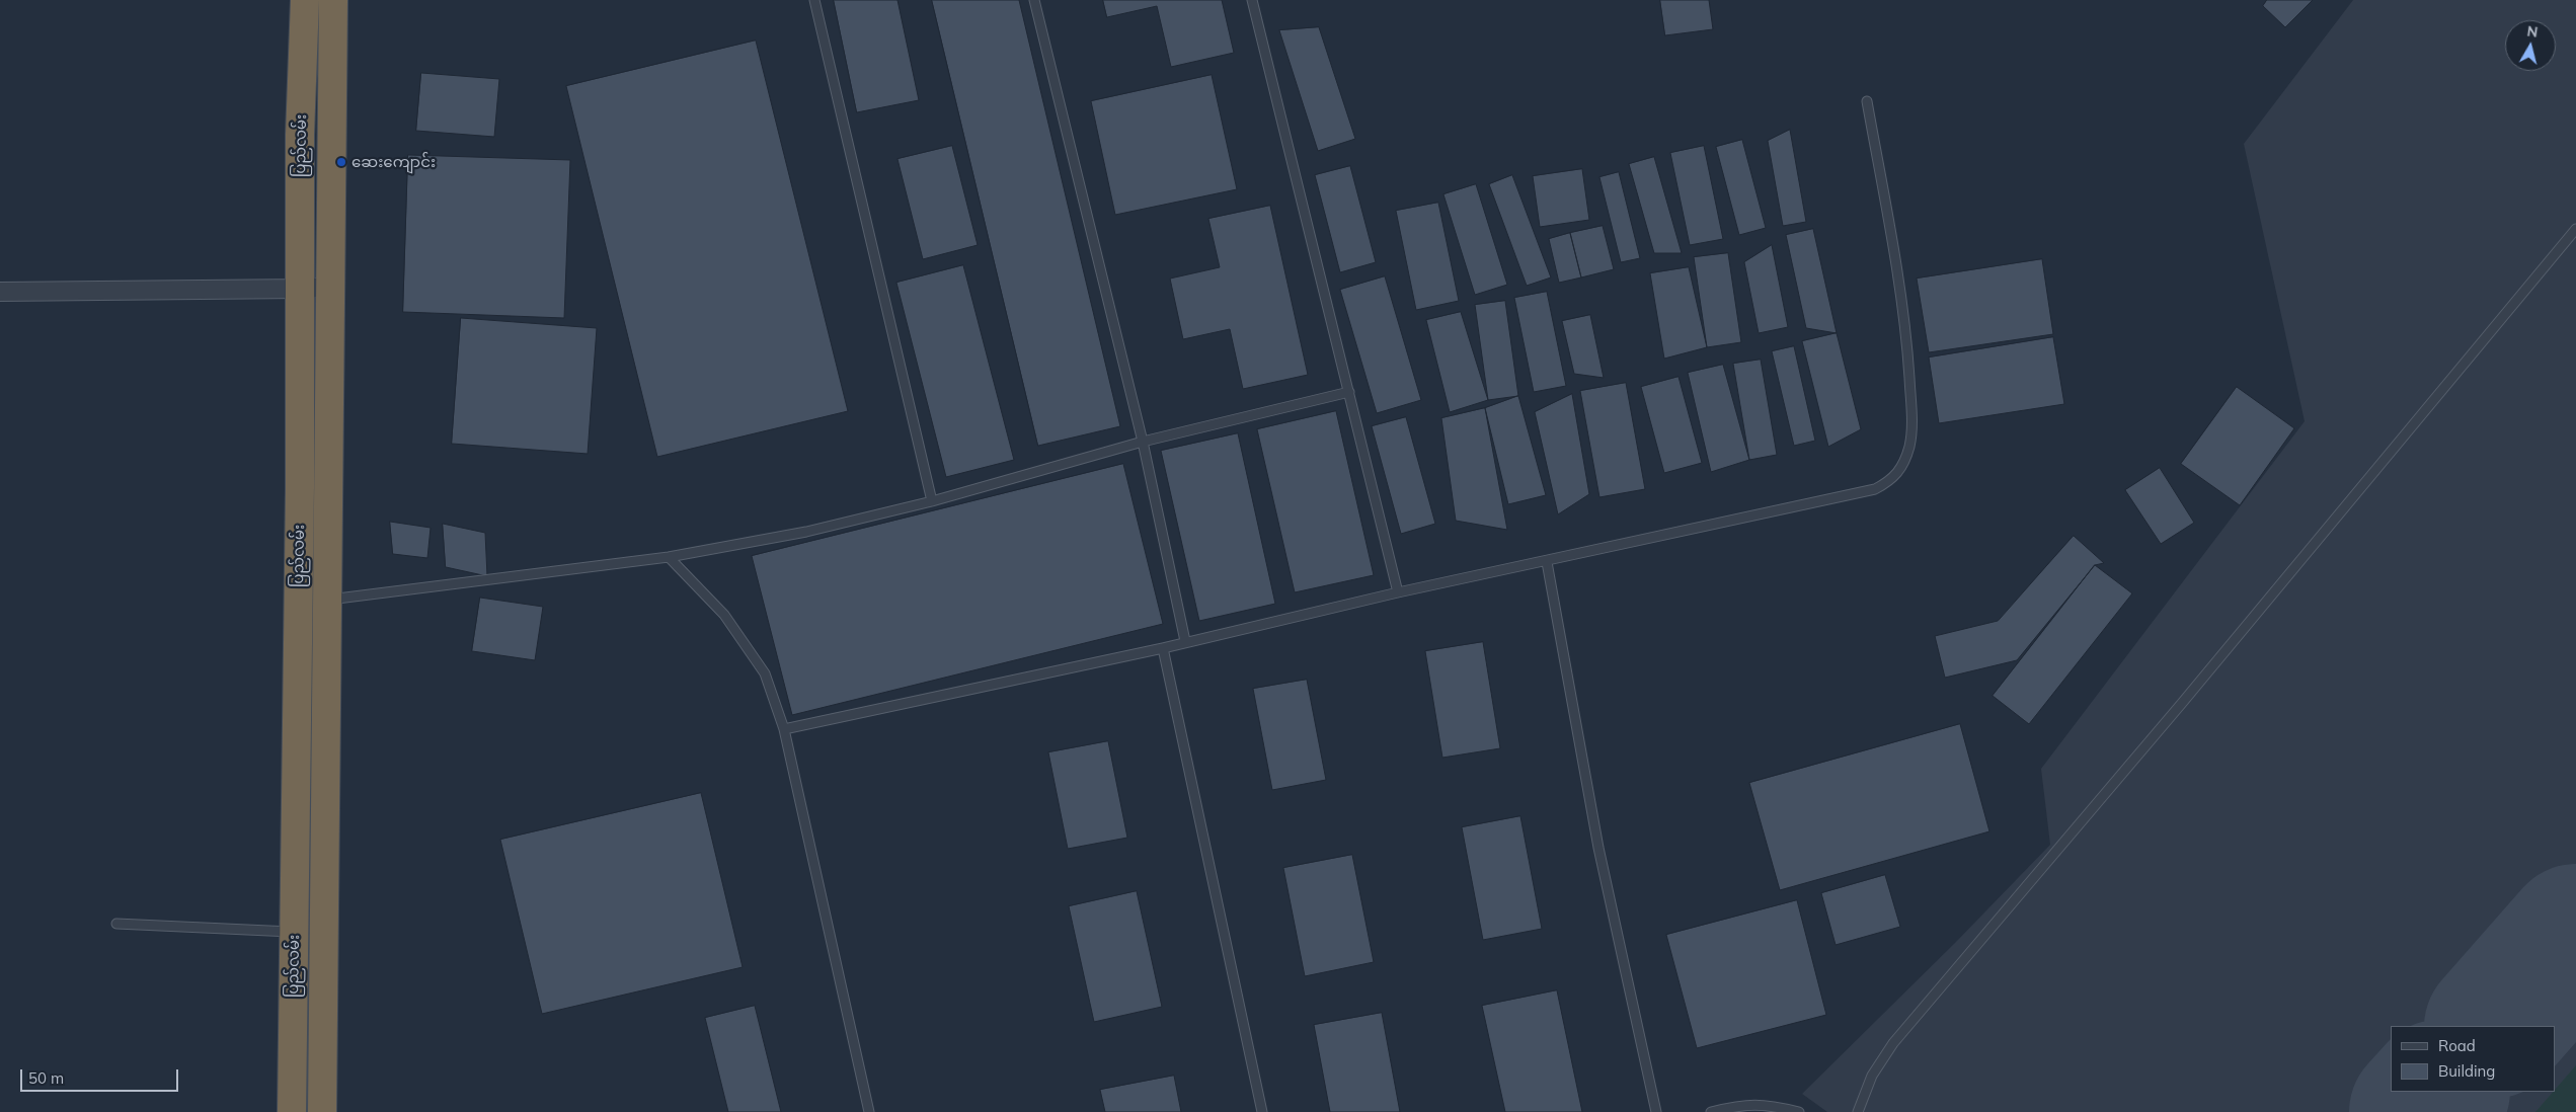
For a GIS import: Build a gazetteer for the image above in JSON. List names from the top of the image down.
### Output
{
  "streets": {
    "highway": ["ပြည်လမ်း"]
  },
  "places": ["ဆေးကျောင်း"],
  "legend": ["Road", "Building"],
  "scale_bar": "50 m",
  "north": "top"
}
